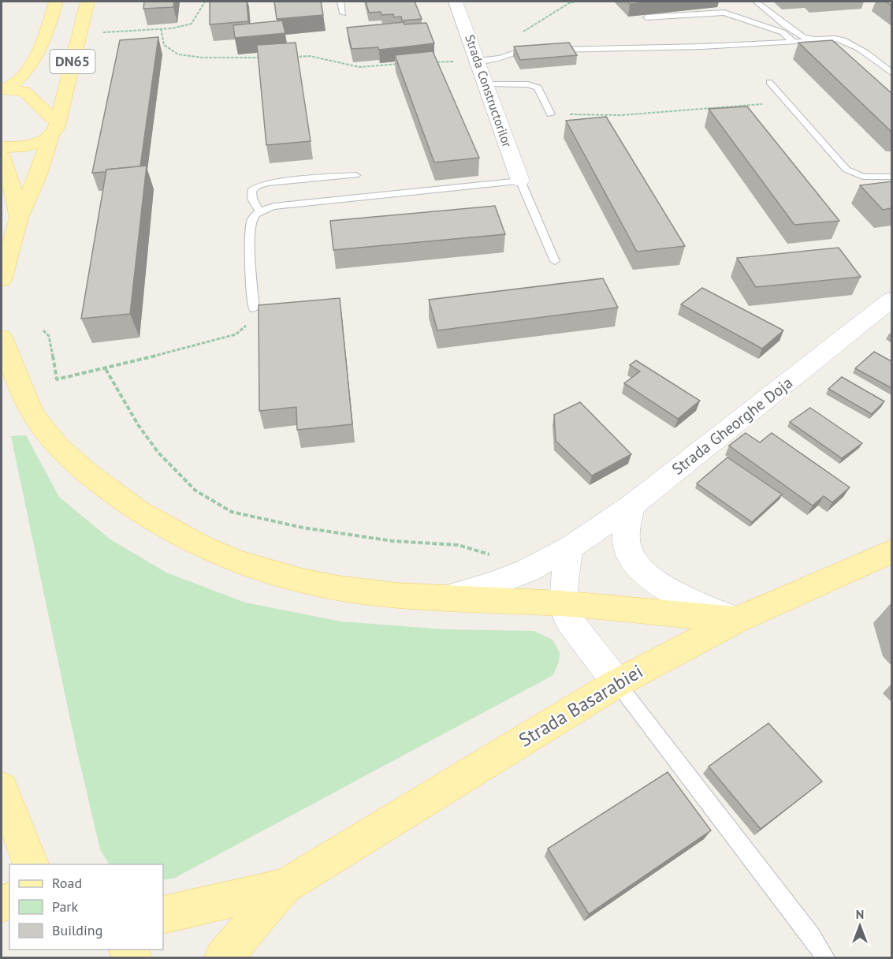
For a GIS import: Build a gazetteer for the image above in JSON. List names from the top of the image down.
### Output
{
  "streets": {
    "main road": ["DN65", "Strada Basarabiei"],
    "street": ["Strada Constructorilor", "Strada Gheorghe Doja"]
  },
  "legend": ["Road", "Park", "Building"],
  "north": "top"
}
